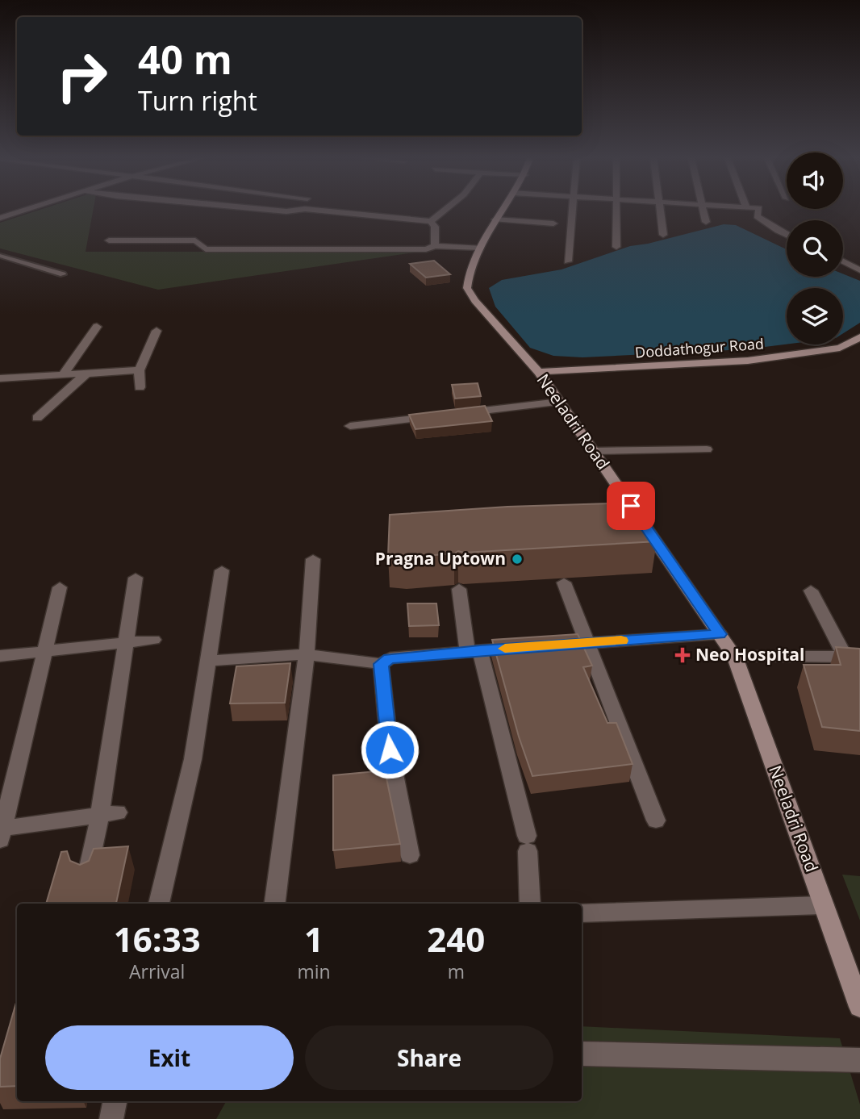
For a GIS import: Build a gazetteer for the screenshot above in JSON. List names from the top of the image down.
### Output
{
  "streets": {
    "street": ["Doddathogur Road", "Neeladri Road"]
  },
  "crossings": [
    ["Doddathogur Road", "Neeladri Road"]
  ],
  "places": {
    "other": ["Pragna Uptown"],
    "health": ["Neo Hospital"]
  },
  "page": {
    "turn": ["40 m", "Turn right"],
    "eta": [
      "16:33",
      "Arrival",
      "1",
      "min",
      "240",
      "m"
    ],
    "buttons": ["Exit", "Share"]
  }
}
